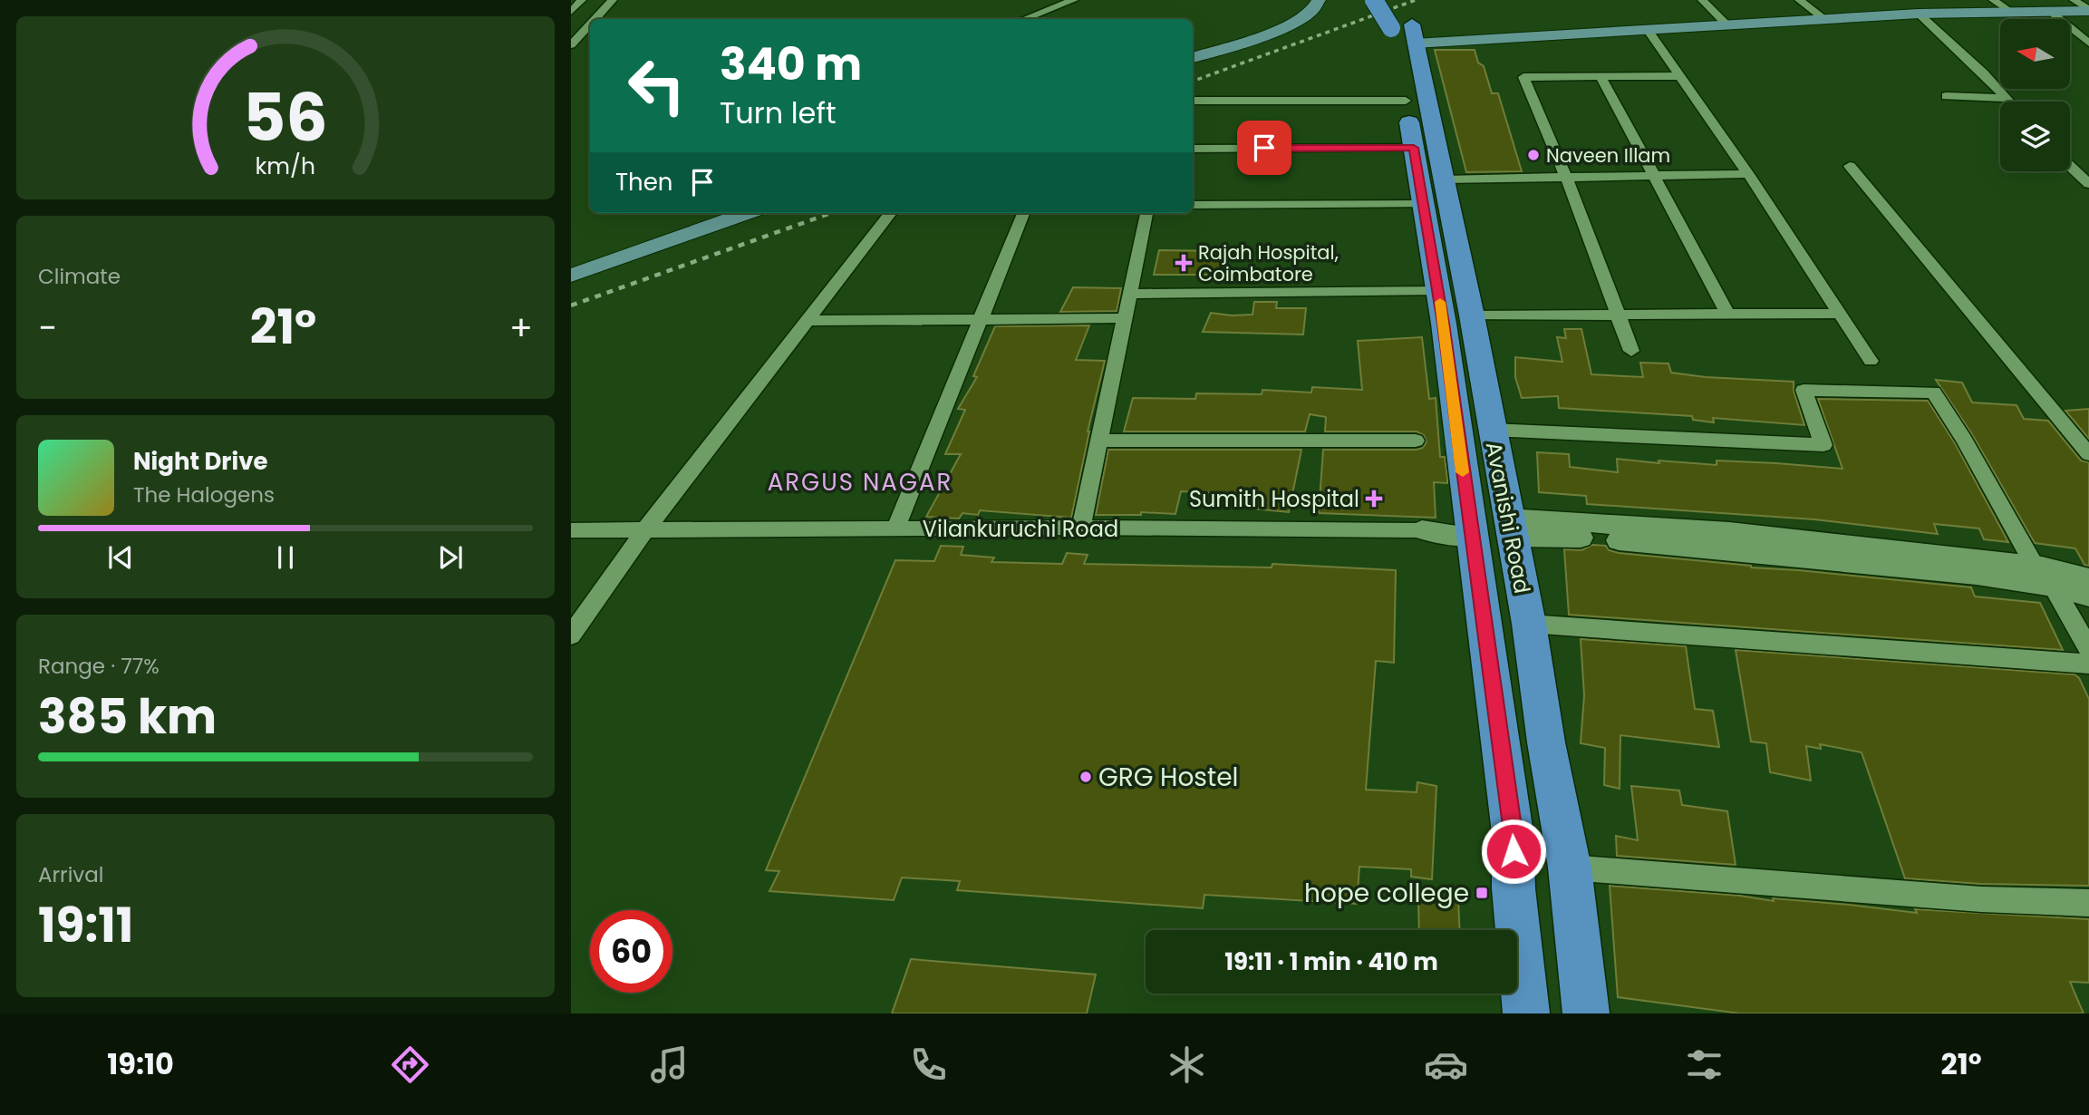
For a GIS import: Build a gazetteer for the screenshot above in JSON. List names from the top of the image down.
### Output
{
  "streets": {
    "main road": ["Avanishi Road"],
    "street": ["Vilankuruchi Road"]
  },
  "districts": ["ARGUS NAGAR"],
  "places": {
    "other": ["Naveen Illam", "GRG Hostel"],
    "health": ["Rajah Hospital, Coimbatore", "Sumith Hospital"],
    "transit": ["hope college"]
  },
  "north": "left",
  "page": {
    "turn": ["340 m", "Turn left"],
    "then": "Then",
    "tile": [
      "Climate",
      ["Range · 77%", "385 km"],
      ["Arrival", "19:11"]
    ],
    "heat": ["−", "21°", "+"],
    "song": ["Night Drive", "The Halogens"],
    "limit": "60",
    "trip": "19:11 · 1 min · 410 m",
    "tabs": ["19:10", "21°"],
    "gauge": ["56", "km/h"]
  }
}
